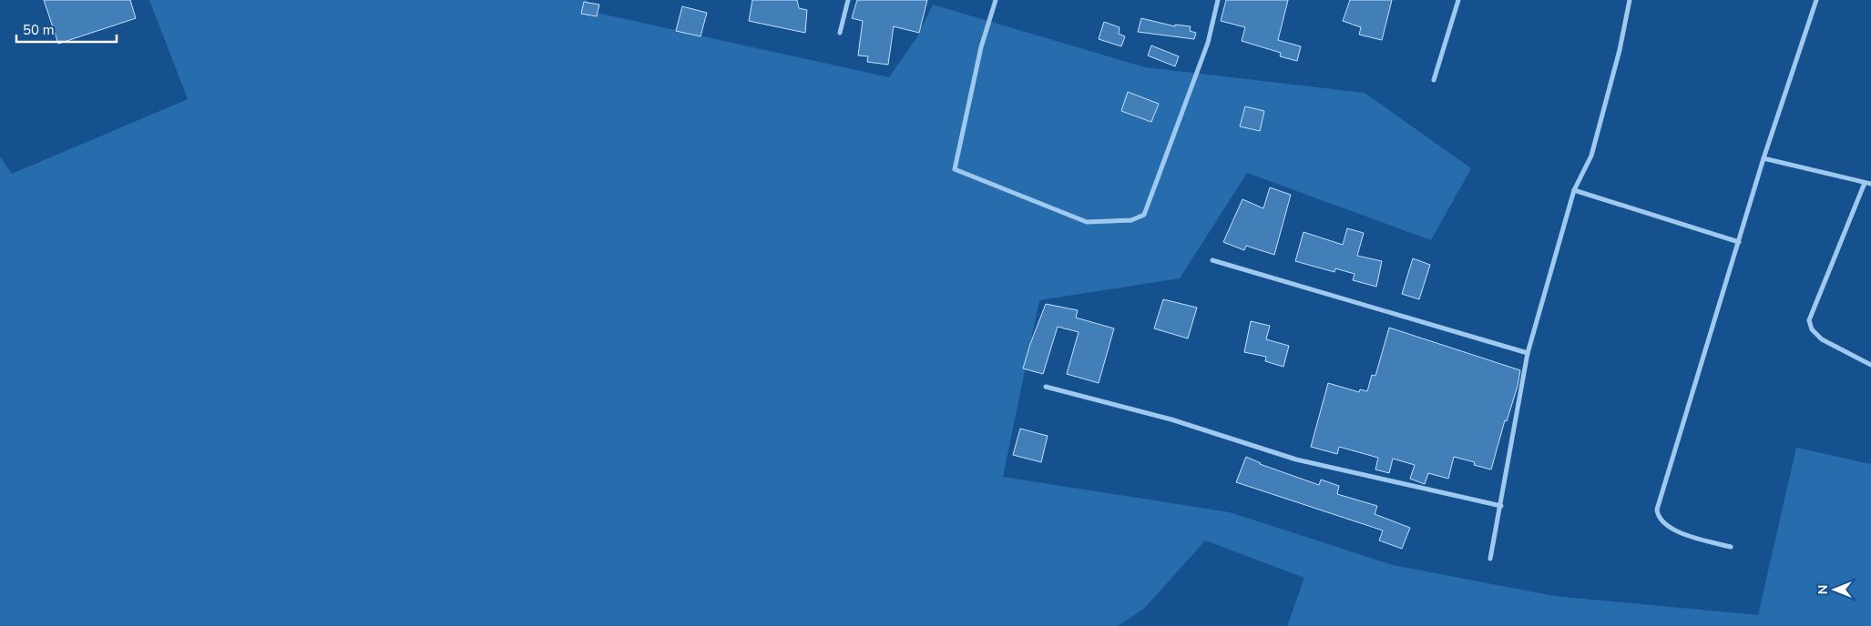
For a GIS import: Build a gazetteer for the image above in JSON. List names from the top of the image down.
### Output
{
  "scale_bar": "50 m",
  "north": "left"
}
